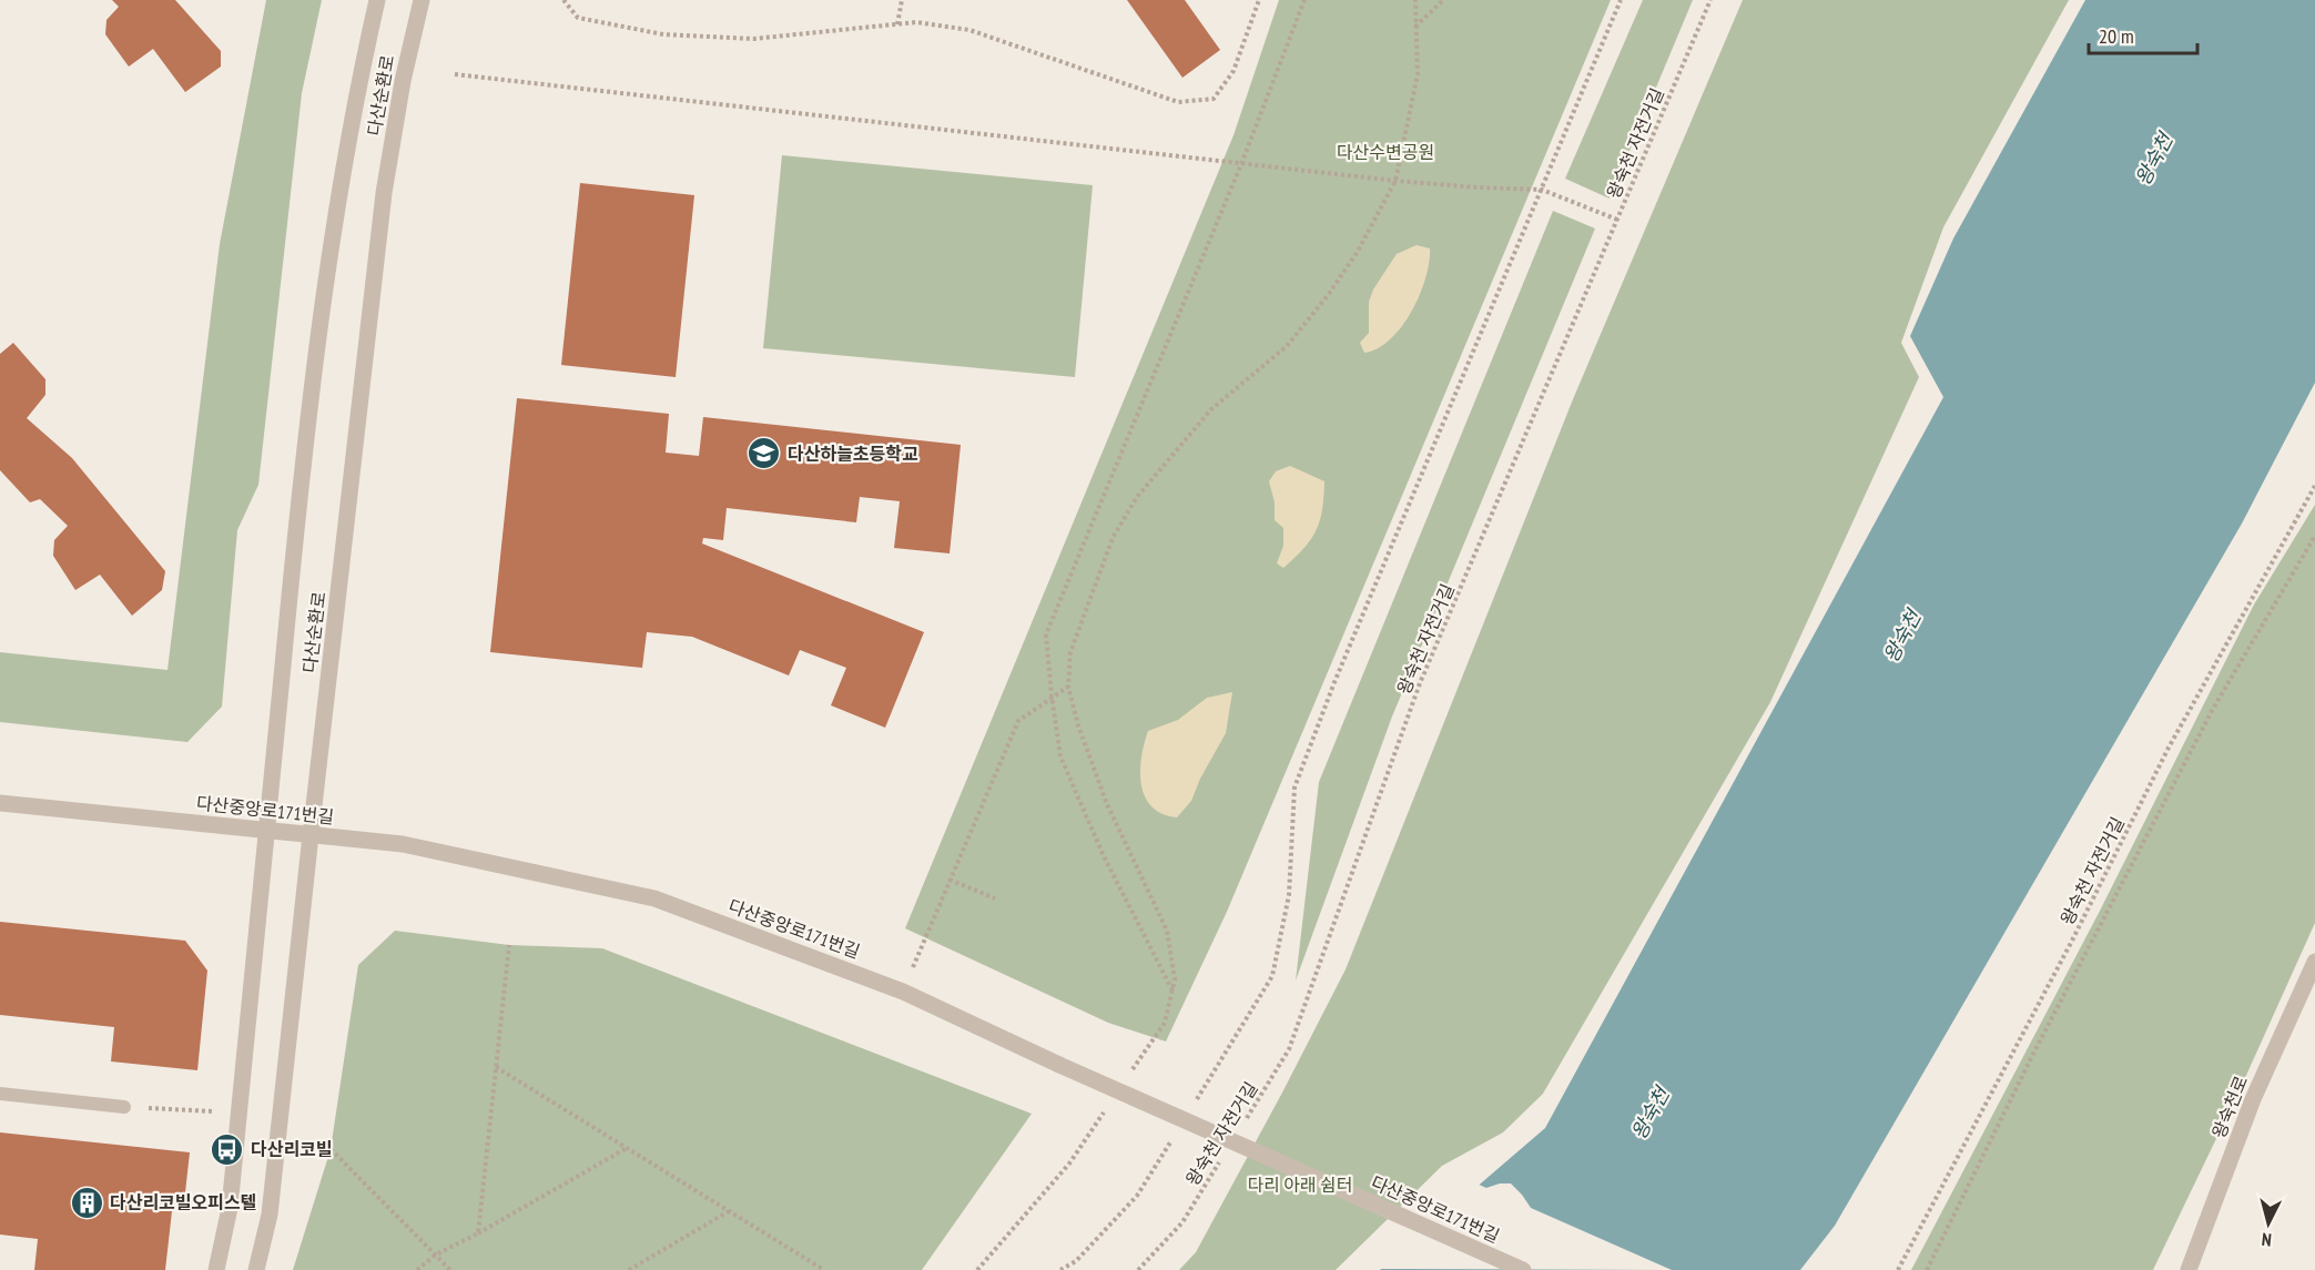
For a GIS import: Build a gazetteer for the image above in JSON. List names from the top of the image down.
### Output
{
  "streets": {
    "street": ["다산순환로", "다산중앙로171번길", "왕숙천로"],
    "path": ["왕숙천 자전거길"]
  },
  "crossings": [
    ["다산순환로", "다산중앙로171번길"]
  ],
  "water": ["왕숙천"],
  "parks": ["다산수변공원", "다리 아래 쉼터"],
  "places": {
    "school or university": ["다산하늘초등학교"],
    "bus stop": ["다산리코빌"],
    "building": ["다산리코빌오피스텔"]
  },
  "scale_bar": "20 m",
  "north": "bottom"
}
